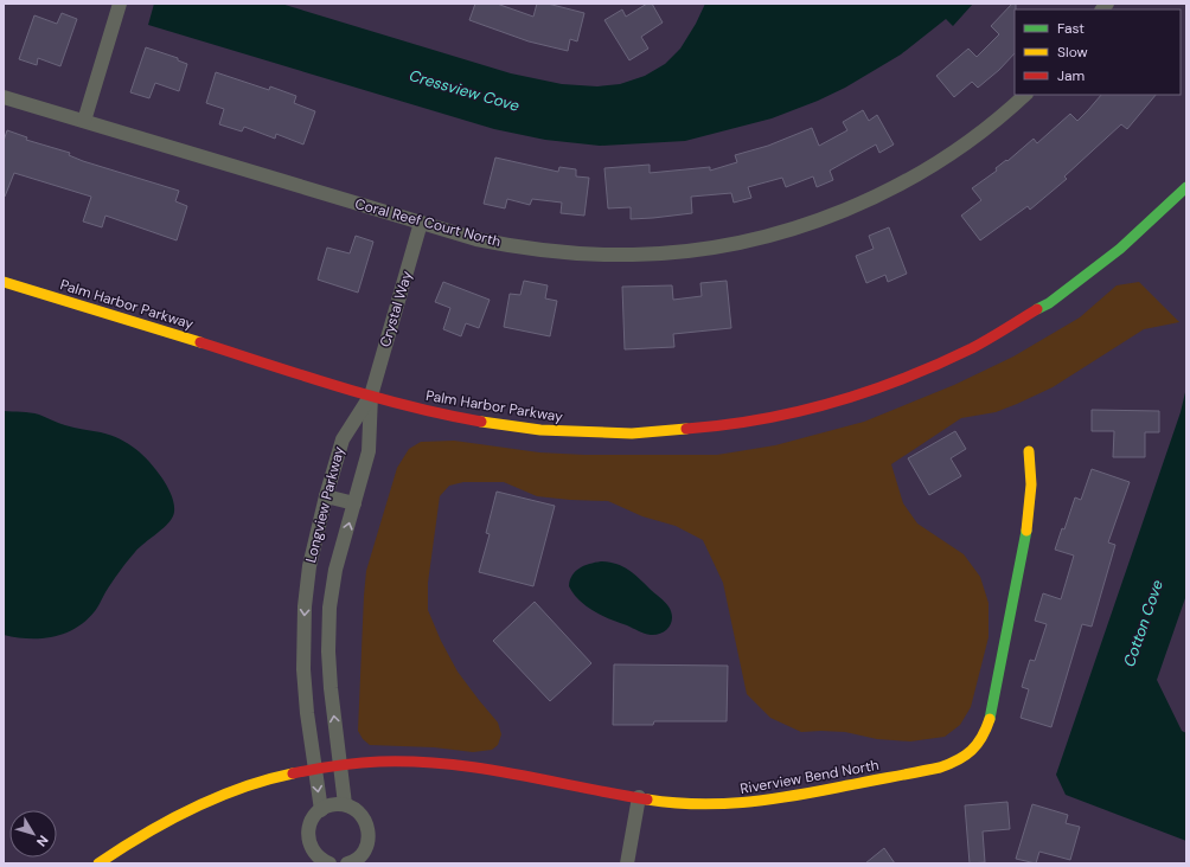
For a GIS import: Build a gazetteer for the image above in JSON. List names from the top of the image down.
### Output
{
  "streets": {
    "street": [
      "Coral Reef Court North",
      "Palm Harbor Parkway",
      "Crystal Way",
      "Longview Parkway",
      "Riverview Bend North"
    ]
  },
  "crossings": [
    ["Coral Reef Court North", "Crystal Way"],
    ["Palm Harbor Parkway", "Crystal Way"],
    ["Palm Harbor Parkway", "Longview Parkway"],
    ["Crystal Way", "Longview Parkway"],
    ["Longview Parkway", "Riverview Bend North"]
  ],
  "water": ["Cressview Cove", "Cotton Cove"],
  "legend": ["Fast", "Slow", "Jam"],
  "north": "bottom right"
}
